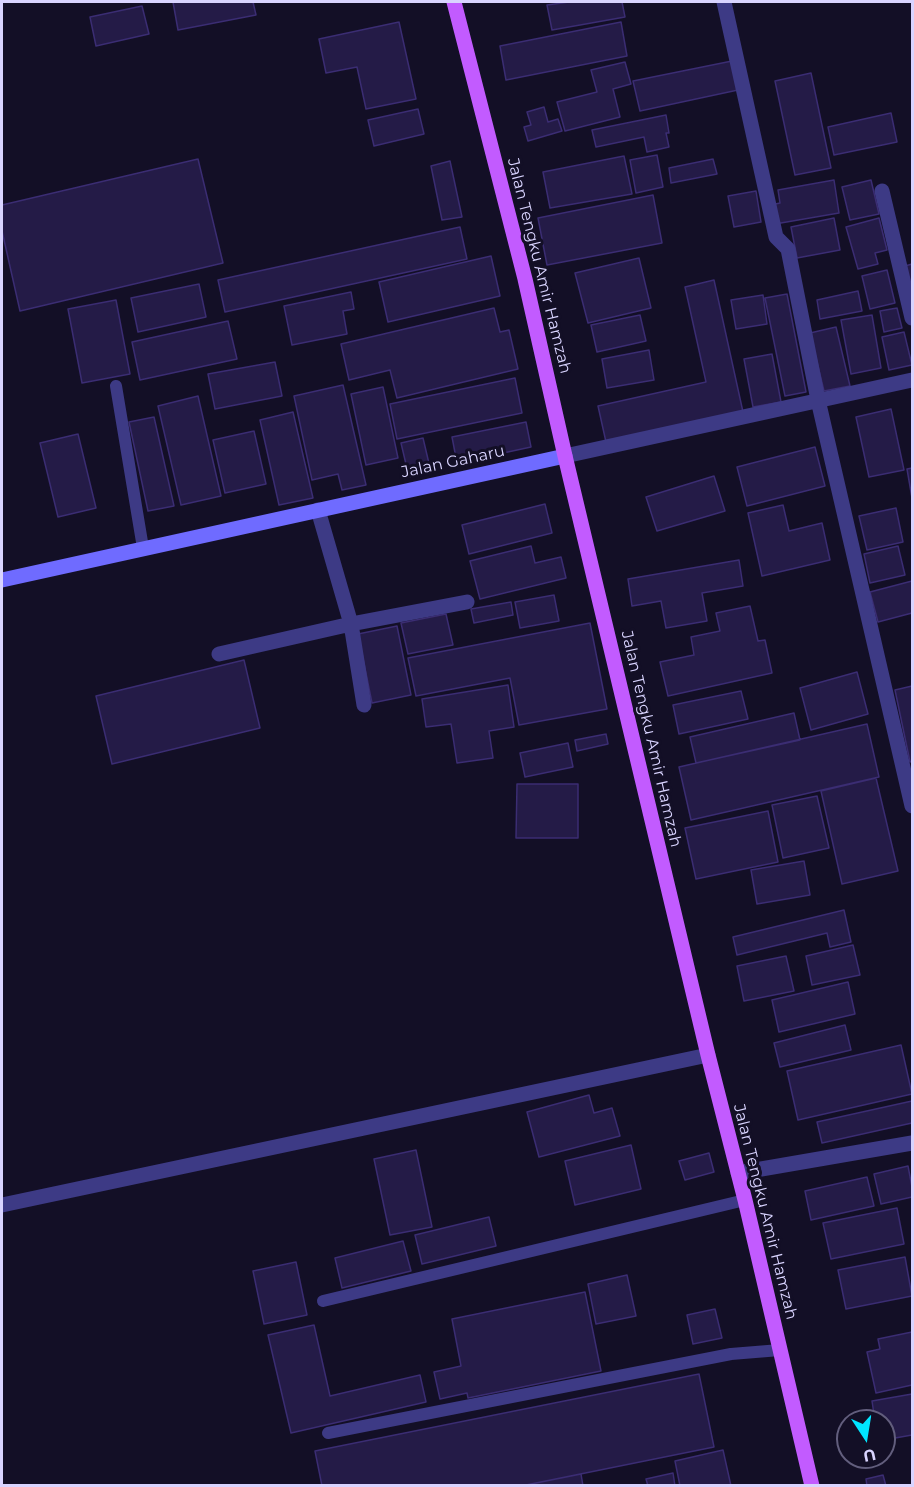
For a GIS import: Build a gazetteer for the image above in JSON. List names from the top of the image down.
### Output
{
  "streets": {
    "main road": ["Jalan Tengku Amir Hamzah"],
    "street": ["Jalan Gaharu"]
  },
  "crossings": [
    ["Jalan Tengku Amir Hamzah", "Jalan Gaharu"]
  ],
  "north": "bottom"
}
